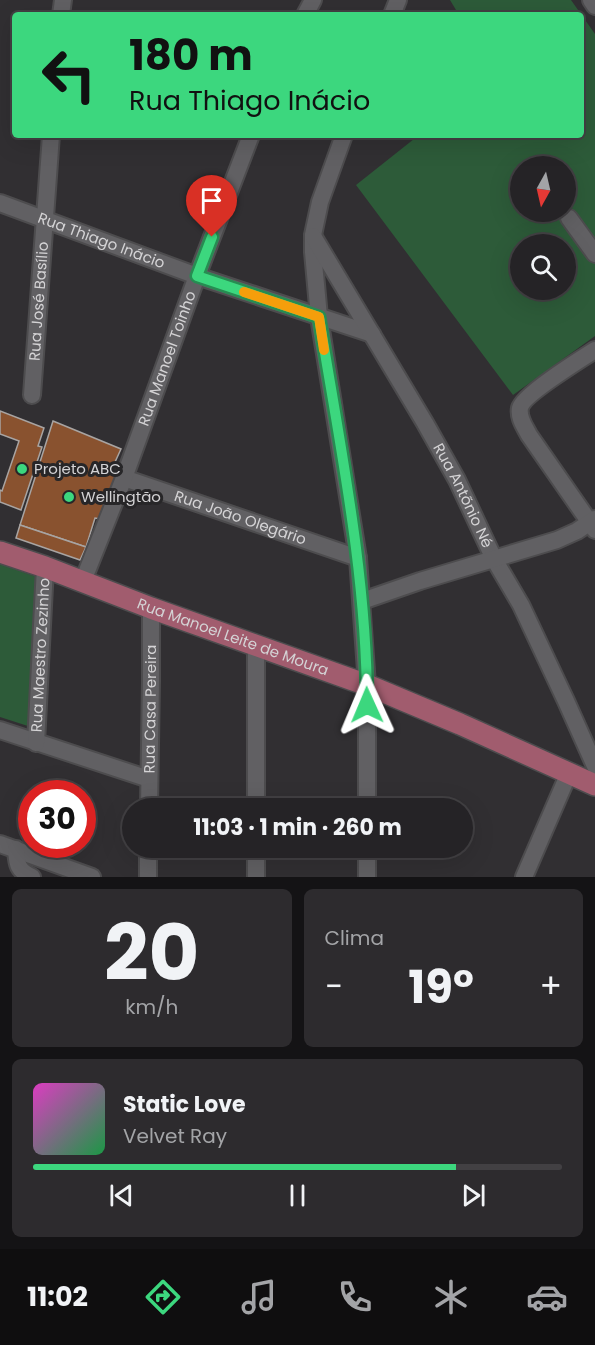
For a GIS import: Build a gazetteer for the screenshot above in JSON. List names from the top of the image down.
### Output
{
  "streets": {
    "main road": ["Rua Manoel Leite de Moura"],
    "street": [
      "Rua Thiago Inácio",
      "Rua José Basílio",
      "Rua Manoel Toinho",
      "Rua Antõnio Né",
      "Rua João Olegário",
      "Rua Maestro Zezinho",
      "Rua Casa Pereira"
    ]
  },
  "crossings": [
    ["Rua Thiago Inácio", "Rua José Basílio"],
    ["Rua Thiago Inácio", "Rua Manoel Toinho"],
    ["Rua Thiago Inácio", "Rua Antõnio Né"],
    ["Rua Manoel Toinho", "Rua João Olegário"],
    ["Rua Manoel Toinho", "Rua Manoel Leite de Moura"],
    ["Rua Manoel Leite de Moura", "Rua Maestro Zezinho"],
    ["Rua Manoel Leite de Moura", "Rua Casa Pereira"]
  ],
  "places": ["Projeto ABC", "Wellingtão"],
  "north": "bottom",
  "page": {
    "turn": ["180 m", "Rua Thiago Inácio"],
    "limit": "30",
    "trip": "11:03 · 1 min · 260 m",
    "tile": [
      ["20", "km/h"],
      "Clima"
    ],
    "heat": ["−", "19°", "+"],
    "song": ["Static Love", "Velvet Ray"],
    "tabs": "11:02"
  }
}
